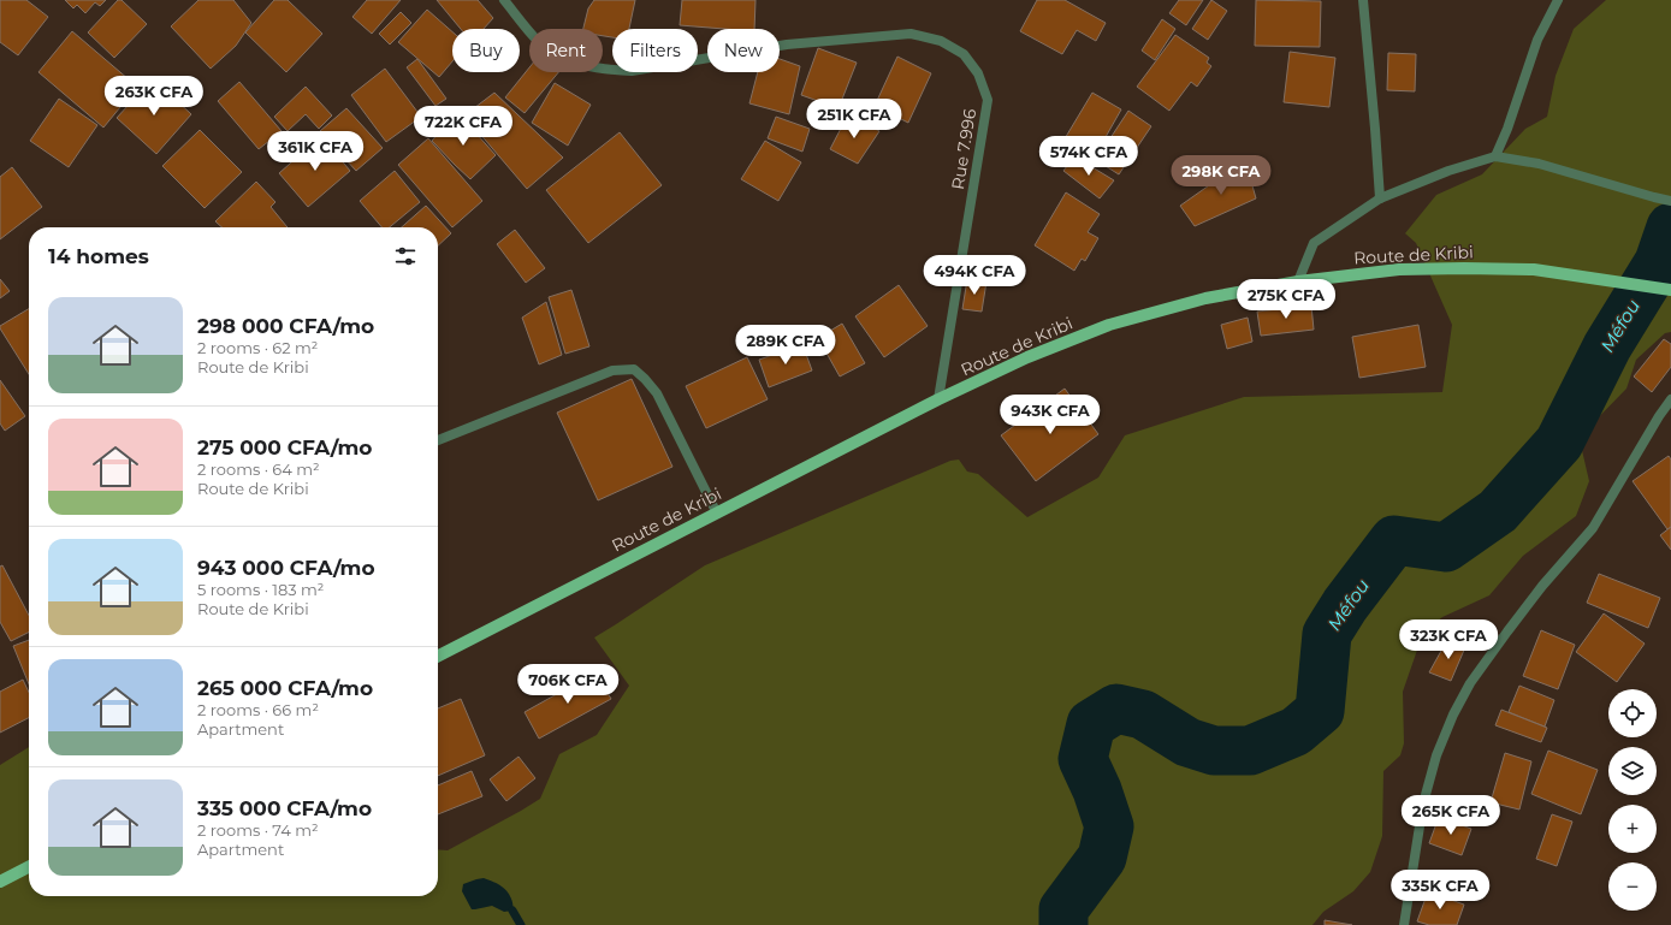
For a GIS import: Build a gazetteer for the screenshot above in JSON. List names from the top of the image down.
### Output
{
  "streets": {
    "main road": ["Route de Kribi"],
    "street": ["Rue 7.996"]
  },
  "crossings": [
    ["Rue 7.996", "Route de Kribi"]
  ],
  "water": ["Méfou"],
  "page": {
    "chip": [
      "Buy",
      "Rent",
      "Filters",
      "New"
    ],
    "price": [
      "263K CFA",
      "251K CFA",
      "722K CFA",
      "361K CFA",
      "574K CFA",
      "298K CFA",
      "494K CFA",
      "275K CFA",
      "289K CFA",
      "943K CFA",
      "323K CFA",
      "706K CFA",
      "265K CFA",
      "335K CFA"
    ],
    "heading": "14 homes",
    "list": [
      {
        "name": "298 000 CFA/mo",
        "note": "2 rooms · 62 m² · Route de Kribi"
      },
      {
        "name": "275 000 CFA/mo",
        "note": "2 rooms · 64 m² · Route de Kribi"
      },
      {
        "name": "943 000 CFA/mo",
        "note": "5 rooms · 183 m² · Route de Kribi"
      },
      {
        "name": "265 000 CFA/mo",
        "note": "2 rooms · 66 m² · Apartment"
      },
      {
        "name": "335 000 CFA/mo",
        "note": "2 rooms · 74 m² · Apartment"
      }
    ],
    "map_buttons": ["+", "−"]
  }
}
